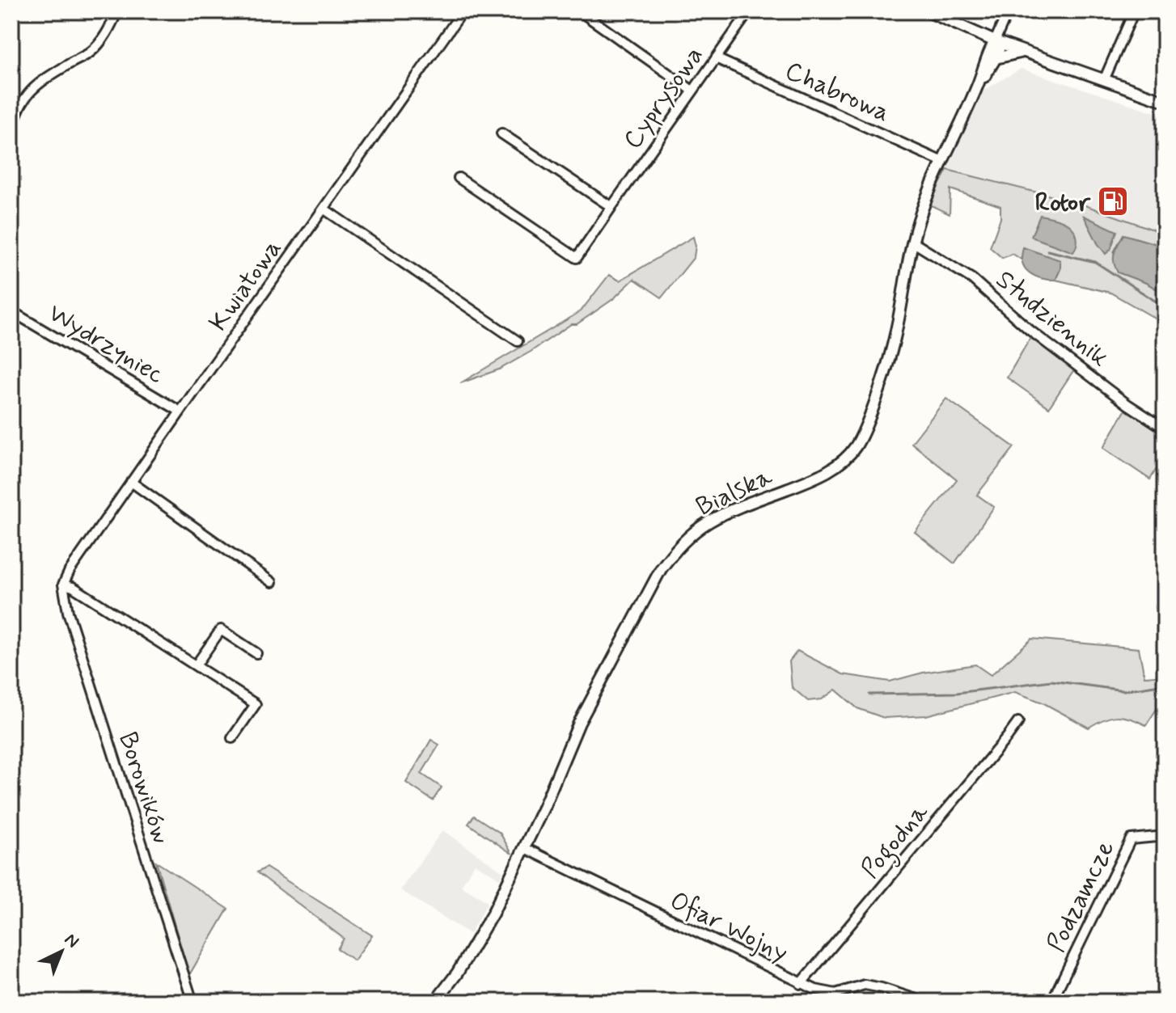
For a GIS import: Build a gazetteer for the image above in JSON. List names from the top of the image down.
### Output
{
  "streets": {
    "street": [
      "Chabrowa",
      "Cyprysowa",
      "Kwiatowa",
      "Studziennik",
      "Wydrzyniec",
      "Bialska",
      "Borowików",
      "Pogodna",
      "Podzamcze",
      "Ofiar Wojny"
    ]
  },
  "crossings": [
    ["Chabrowa", "Cyprysowa"],
    ["Chabrowa", "Bialska"],
    ["Kwiatowa", "Wydrzyniec"],
    ["Kwiatowa", "Borowików"],
    ["Studziennik", "Bialska"],
    ["Bialska", "Ofiar Wojny"],
    ["Pogodna", "Ofiar Wojny"]
  ],
  "places": {
    "fuel station": ["Rotor"]
  },
  "north": "top right"
}
